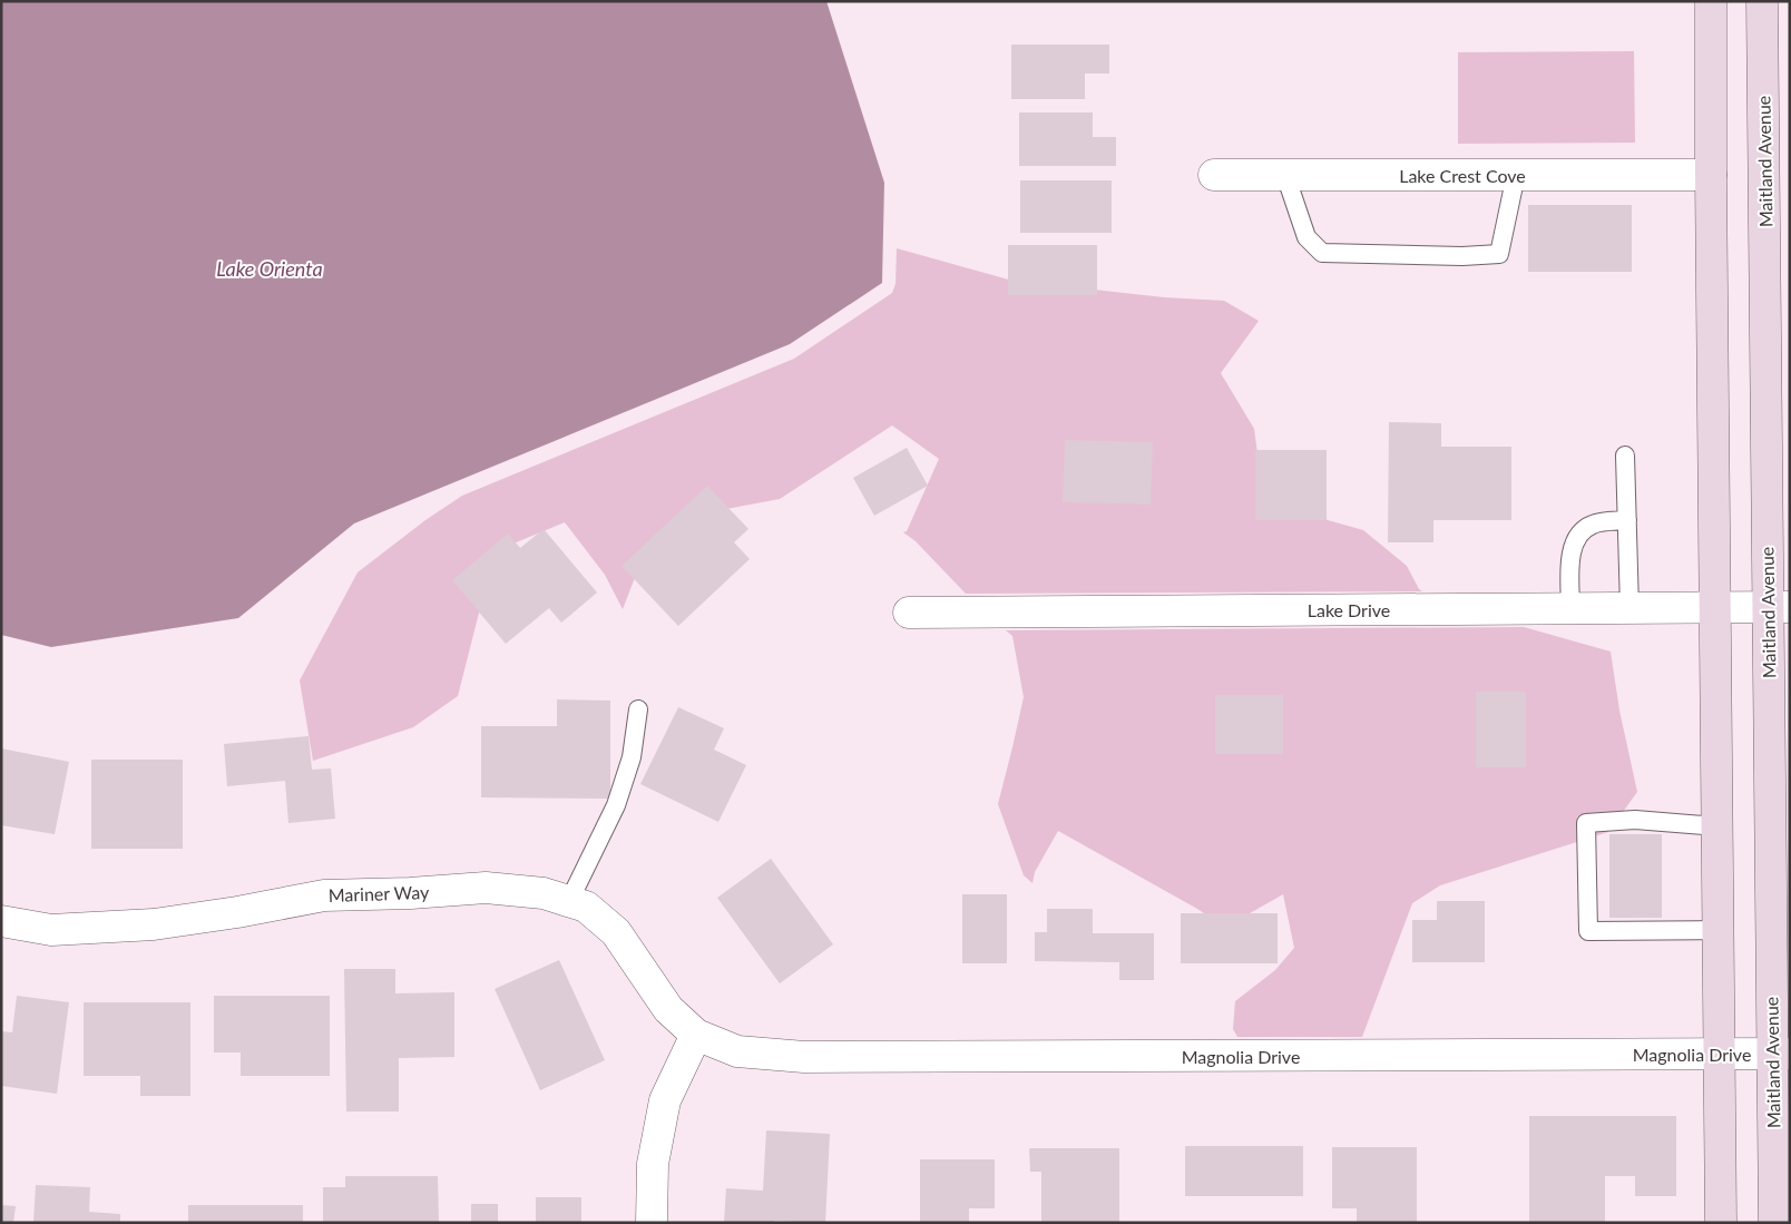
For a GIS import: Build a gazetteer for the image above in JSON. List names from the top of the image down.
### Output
{
  "streets": {
    "main road": ["Maitland Avenue"],
    "street": [
      "Lake Crest Cove",
      "Lake Drive",
      "Mariner Way",
      "Magnolia Drive"
    ]
  },
  "crossings": [
    ["Maitland Avenue", "Lake Drive"],
    ["Maitland Avenue", "Magnolia Drive"],
    ["Mariner Way", "Magnolia Drive"]
  ],
  "water": ["Lake Orienta"]
}
